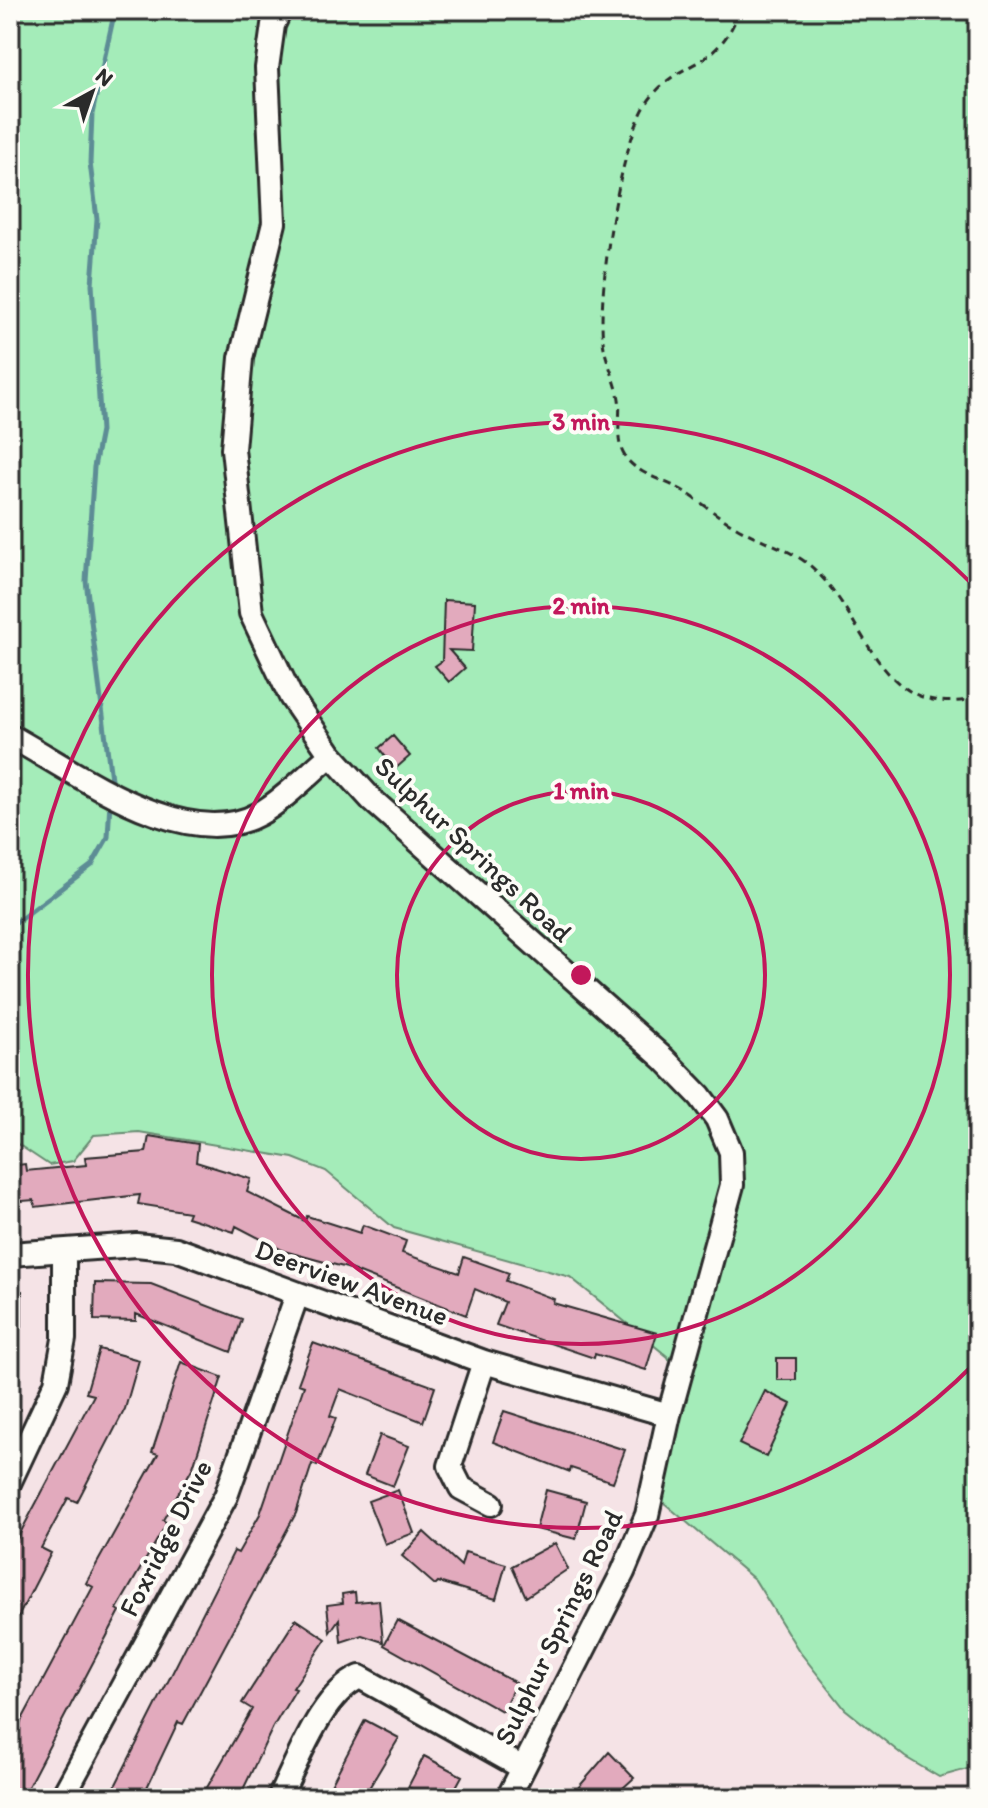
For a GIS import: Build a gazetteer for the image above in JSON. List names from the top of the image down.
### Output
{
  "streets": {
    "street": ["Sulphur Springs Road", "Deerview Avenue", "Foxridge Drive"]
  },
  "crossings": [
    ["Sulphur Springs Road", "Deerview Avenue"],
    ["Deerview Avenue", "Foxridge Drive"]
  ],
  "north": "top right",
  "rings": ["3 min", "2 min", "1 min"]
}
